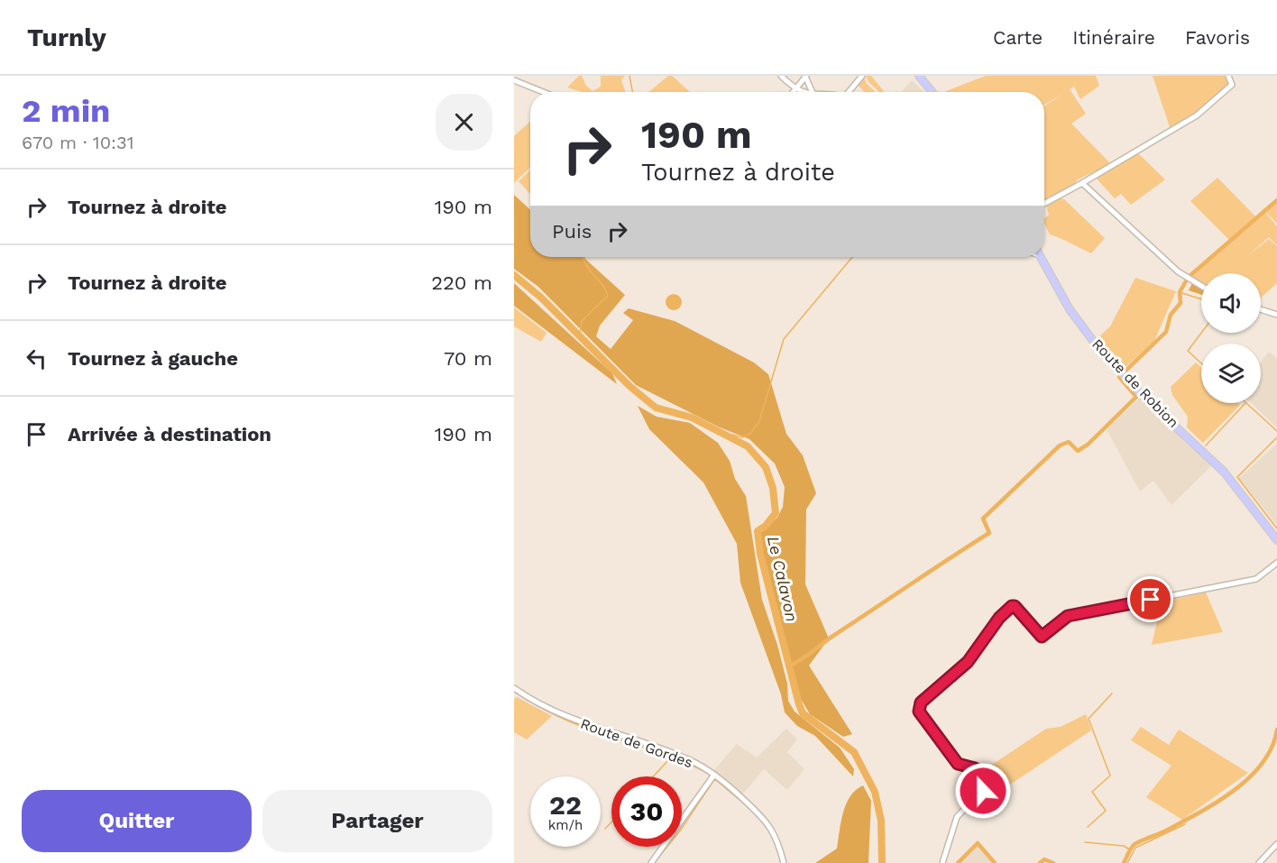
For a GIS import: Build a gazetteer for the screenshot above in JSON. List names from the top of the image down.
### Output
{
  "streets": {
    "main road": ["Route de Robion"],
    "street": ["Route de Gordes"]
  },
  "water": ["Le Calavon"],
  "page": {
    "header": "Turnly",
    "nav": ["Carte", "Itinéraire", "Favoris"],
    "heading": ["2 min", "670 m · 10:31"],
    "turn": ["190 m", "Tournez à droite"],
    "list": [
      {
        "name": "Tournez à droite",
        "value": "190 m"
      },
      {
        "name": "Tournez à droite",
        "value": "220 m"
      },
      {
        "name": "Tournez à gauche",
        "value": "70 m"
      },
      {
        "name": "Arrivée à destination",
        "value": "190 m"
      }
    ],
    "then": "Puis",
    "speed": "22 km/h",
    "limit": "30",
    "buttons": ["Quitter", "Partager"]
  }
}
